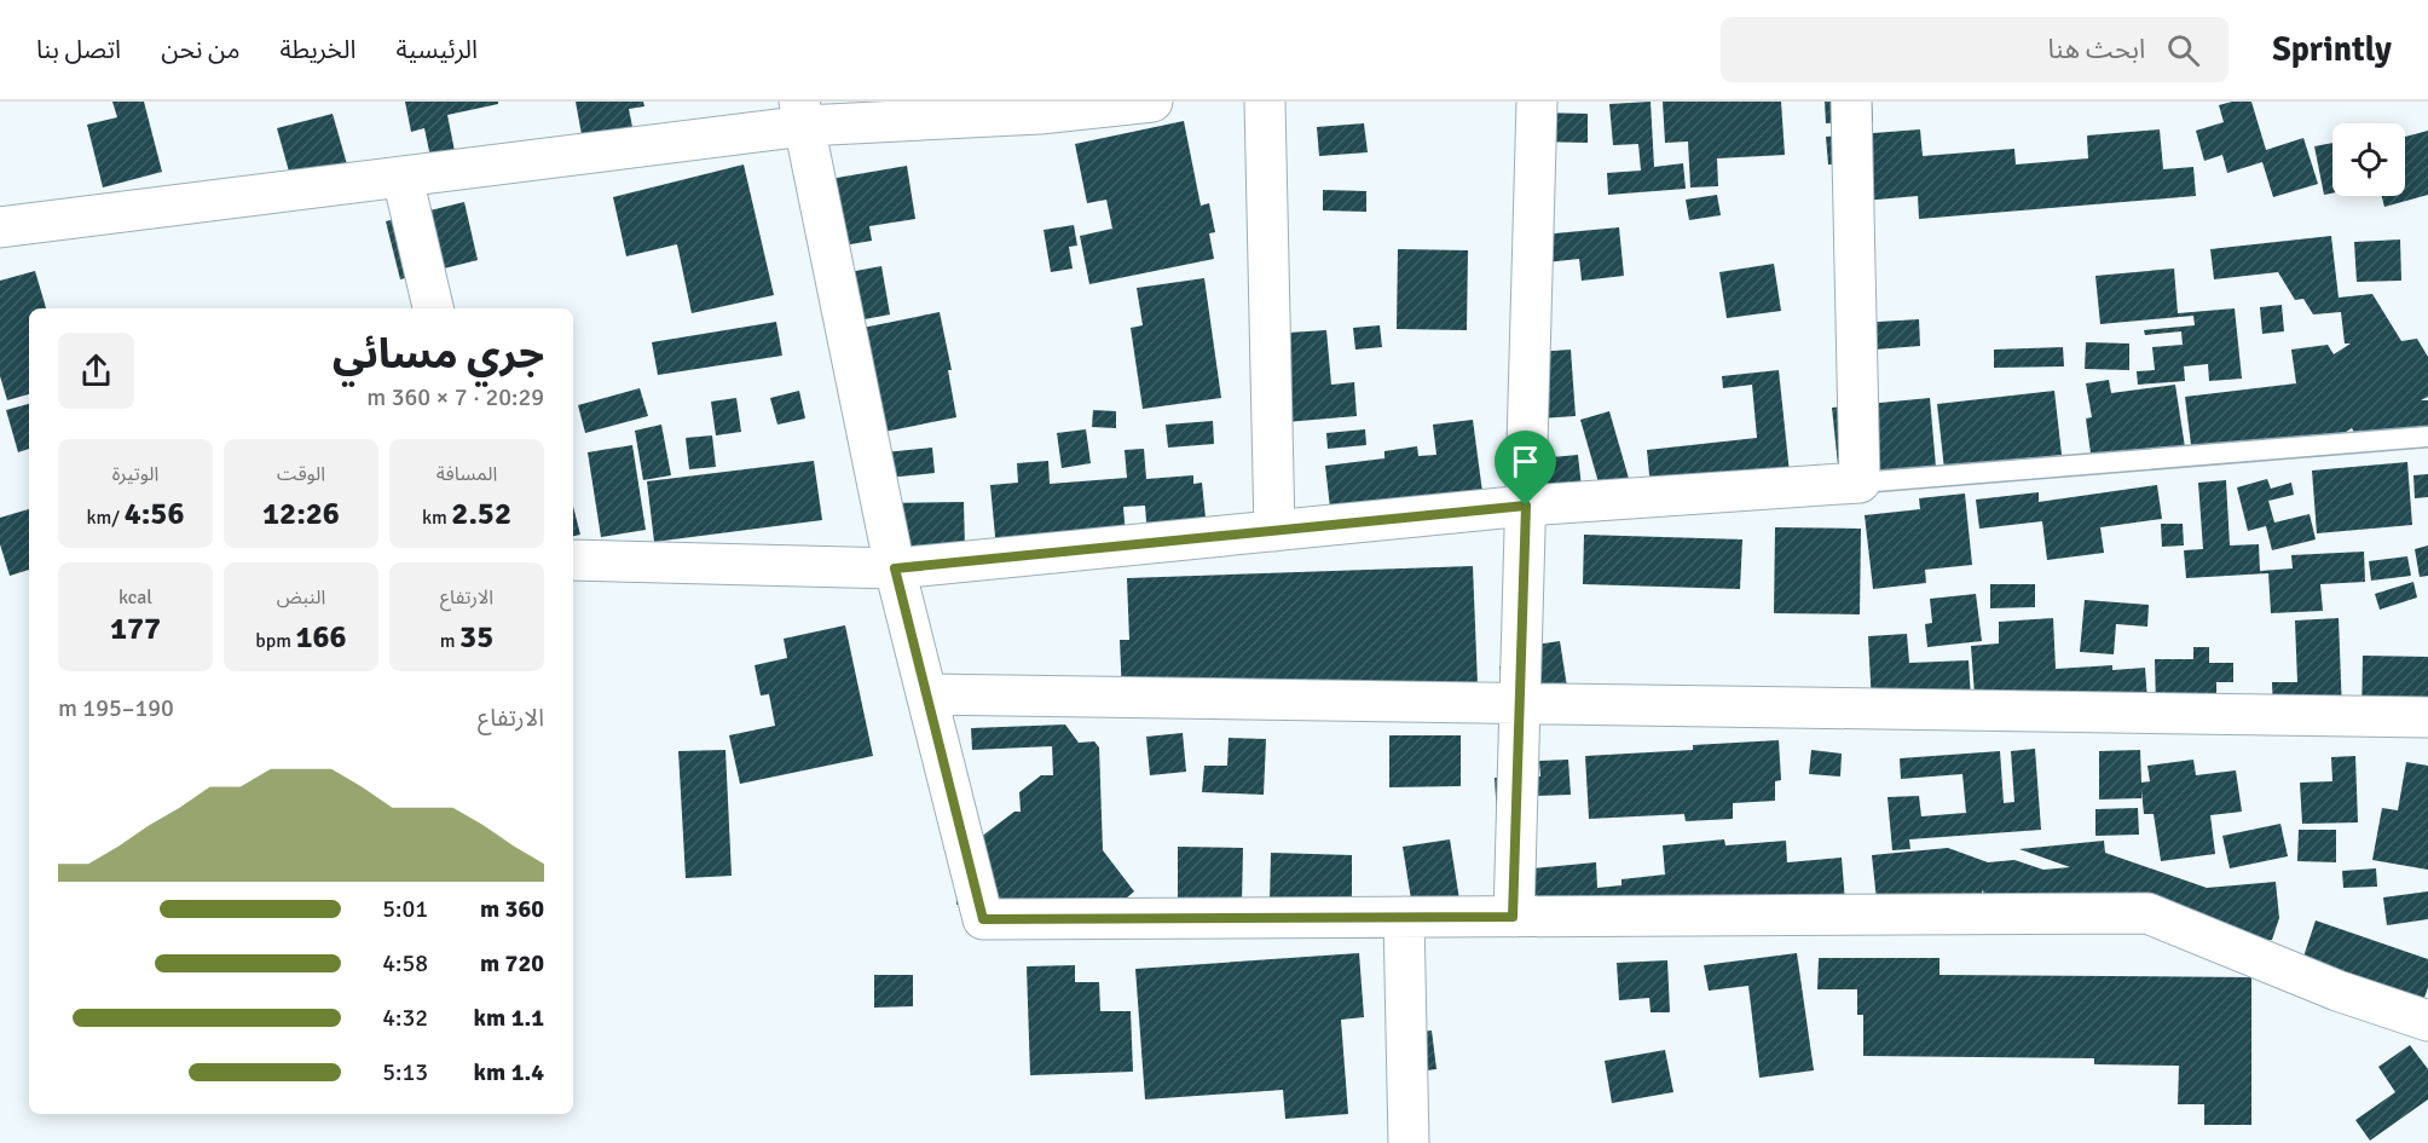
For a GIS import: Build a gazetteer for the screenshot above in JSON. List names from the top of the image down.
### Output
{
  "page": {
    "header": "Sprintly",
    "search": "ابحث هنا",
    "nav": [
      "الرئيسية",
      "الخريطة",
      "من نحن",
      "اتصل بنا"
    ],
    "heading": ["جري مسائي", "20:29 · 7 × 360 m"],
    "stats": [
      ["المسافة", "2.52 km"],
      ["الوقت", "12:26"],
      ["الوتيرة", "4:56 /km"],
      ["الارتفاع", "35 m"],
      ["النبض", "166 bpm"],
      ["kcal", "177"]
    ],
    "chart": ["الارتفاع", "190–195 m"],
    "list": [
      {
        "name": "360 m",
        "note": "5:01"
      },
      {
        "name": "720 m",
        "note": "4:58"
      },
      {
        "name": "1.1 km",
        "note": "4:32"
      },
      {
        "name": "1.4 km",
        "note": "5:13"
      }
    ]
  }
}
